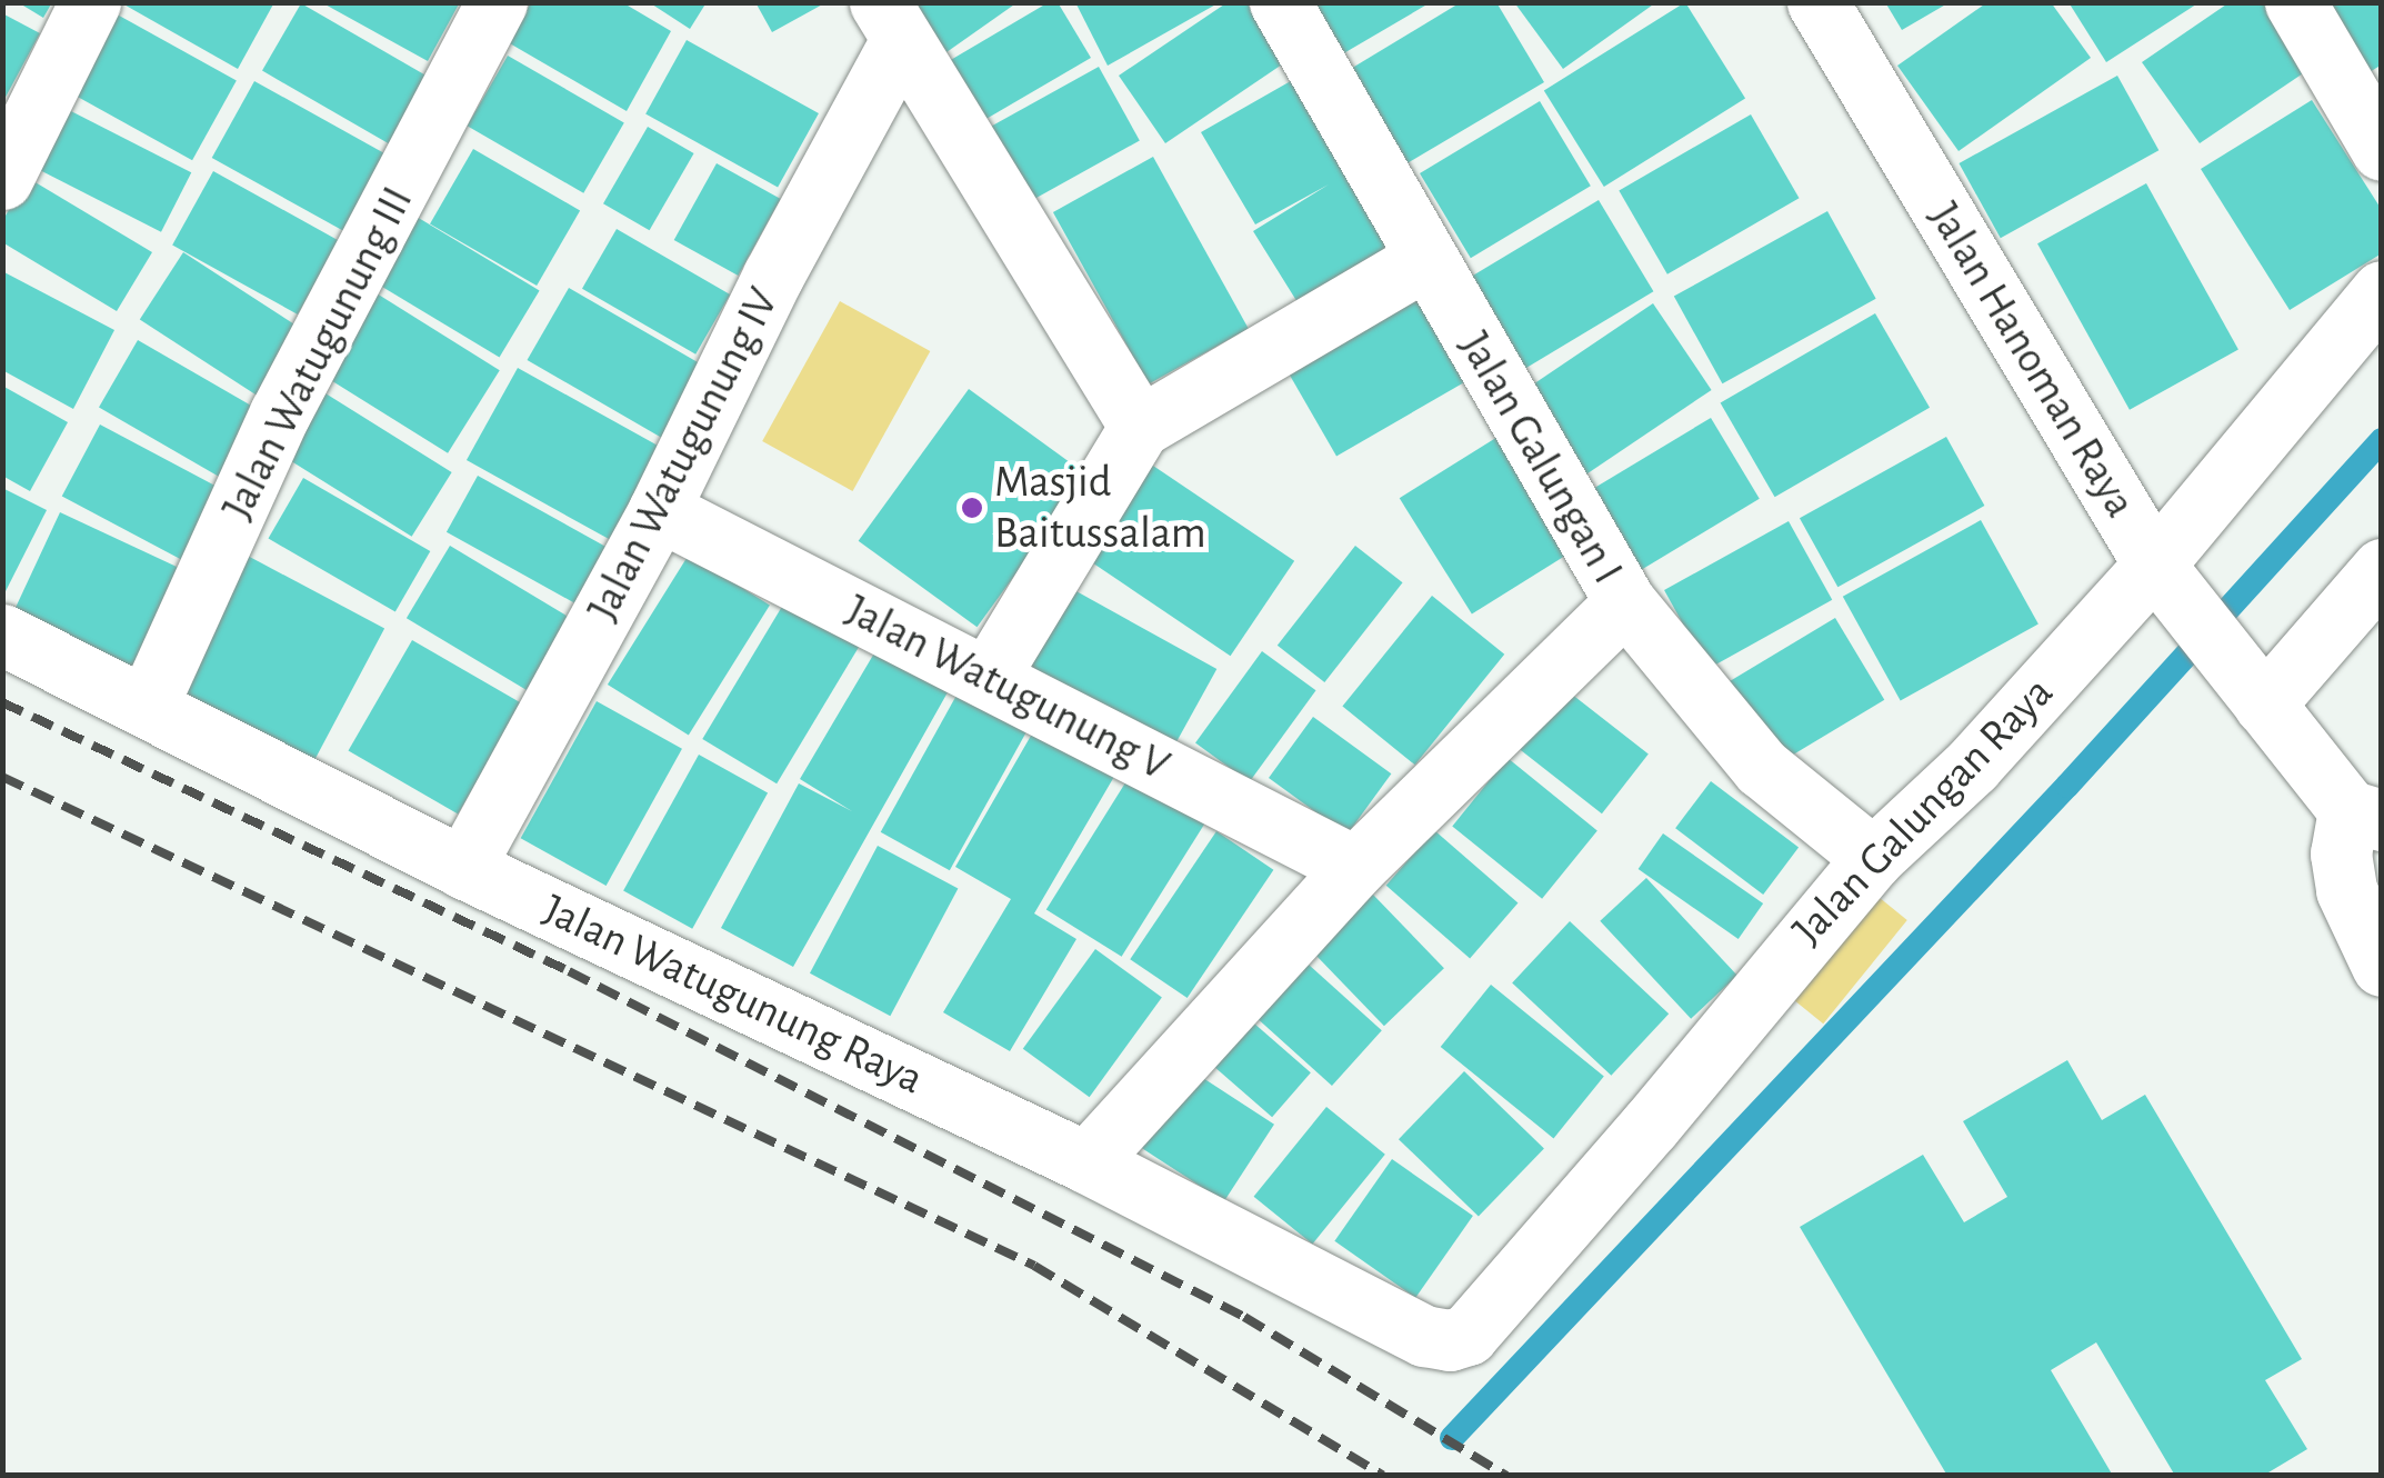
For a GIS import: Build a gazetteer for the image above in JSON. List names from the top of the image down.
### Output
{
  "streets": {
    "street": [
      "Jalan Watugunung III",
      "Jalan Hanoman Raya",
      "Jalan Watugunung IV",
      "Jalan Galungan I",
      "Jalan Watugunung V",
      "Jalan Galungan Raya",
      "Jalan Watugunung Raya"
    ]
  },
  "crossings": [
    ["Jalan Watugunung III", "Jalan Watugunung Raya"],
    ["Jalan Hanoman Raya", "Jalan Galungan Raya"],
    ["Jalan Watugunung IV", "Jalan Watugunung V"],
    ["Jalan Watugunung IV", "Jalan Watugunung Raya"],
    ["Jalan Galungan I", "Jalan Galungan Raya"],
    ["Jalan Galungan Raya", "Jalan Watugunung Raya"]
  ],
  "places": ["Masjid Baitussalam"]
}
